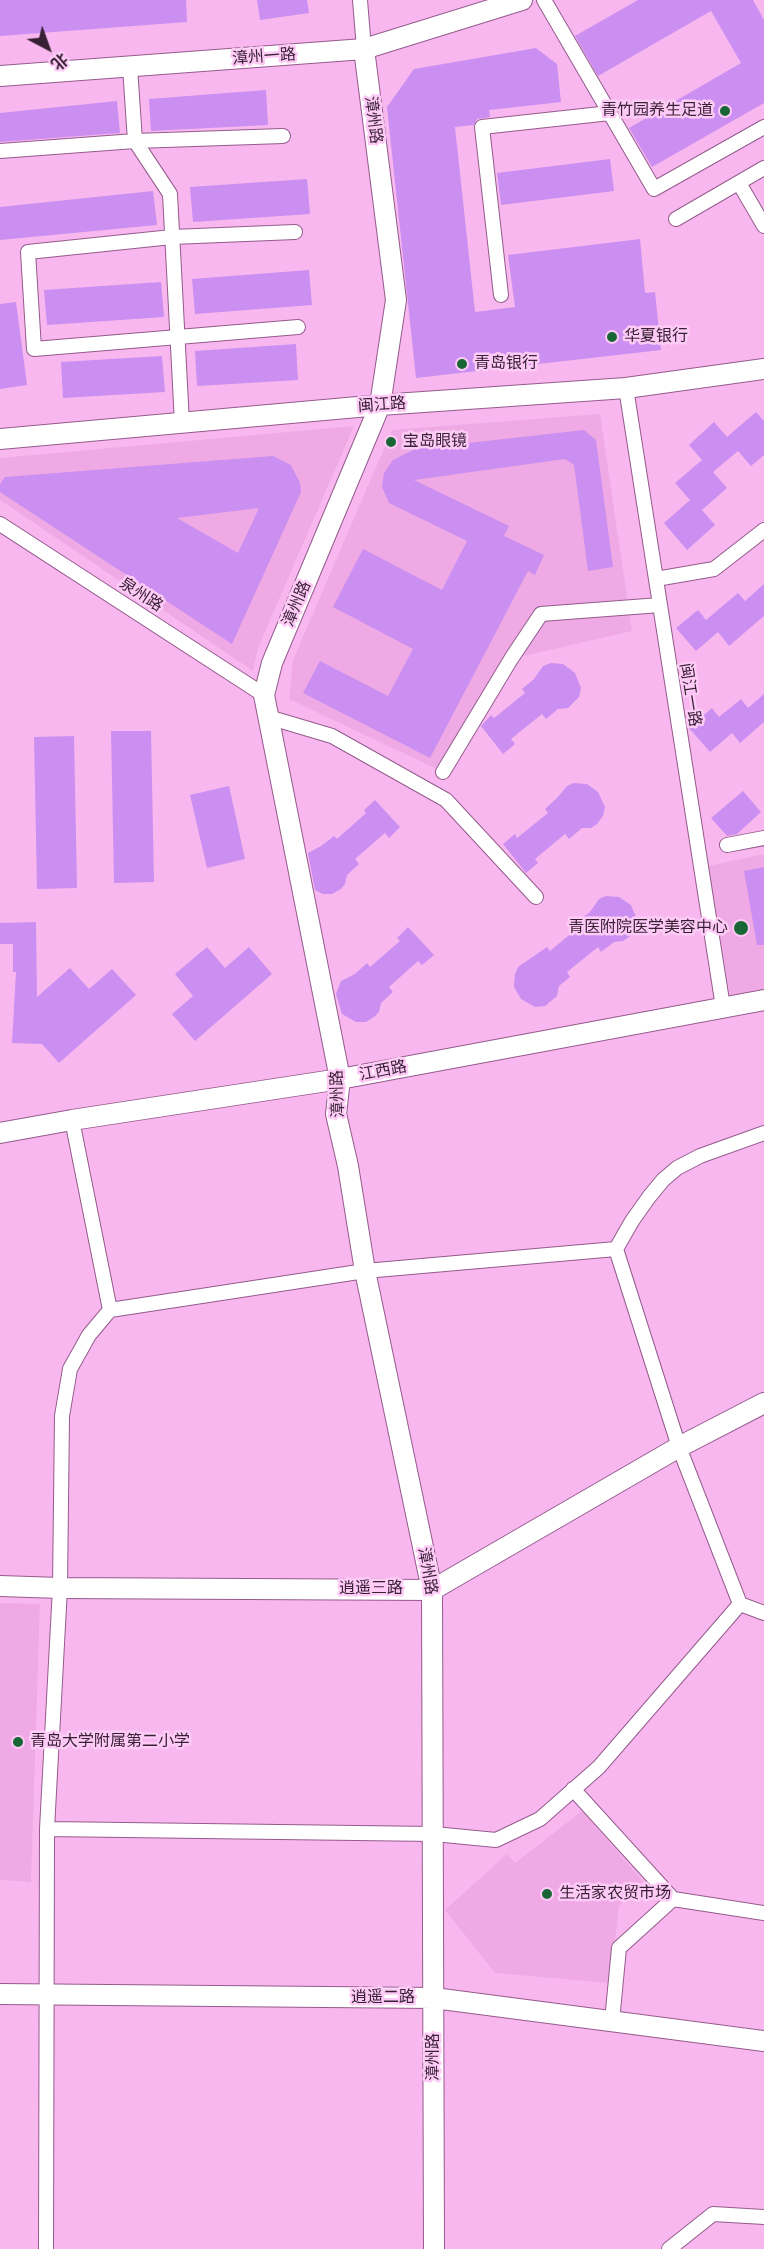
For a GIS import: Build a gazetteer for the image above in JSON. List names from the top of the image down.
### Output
{
  "streets": {
    "street": [
      "漳州一路",
      "漳州路",
      "闽江路",
      "泉州路",
      "闽江一路",
      "江西路",
      "逍遥三路",
      "逍遥二路"
    ]
  },
  "crossings": [
    ["漳州一路", "漳州路"],
    ["漳州路", "闽江路"],
    ["漳州路", "泉州路"],
    ["漳州路", "江西路"],
    ["漳州路", "逍遥三路"],
    ["漳州路", "逍遥二路"],
    ["闽江路", "闽江一路"],
    ["闽江一路", "江西路"]
  ],
  "places": [
    "青竹园养生足道",
    "华夏银行",
    "青岛银行",
    "宝岛眼镜",
    "青医附院医学美容中心",
    "青岛大学附属第二小学",
    "生活家农贸市场"
  ],
  "north": "bottom right"
}
